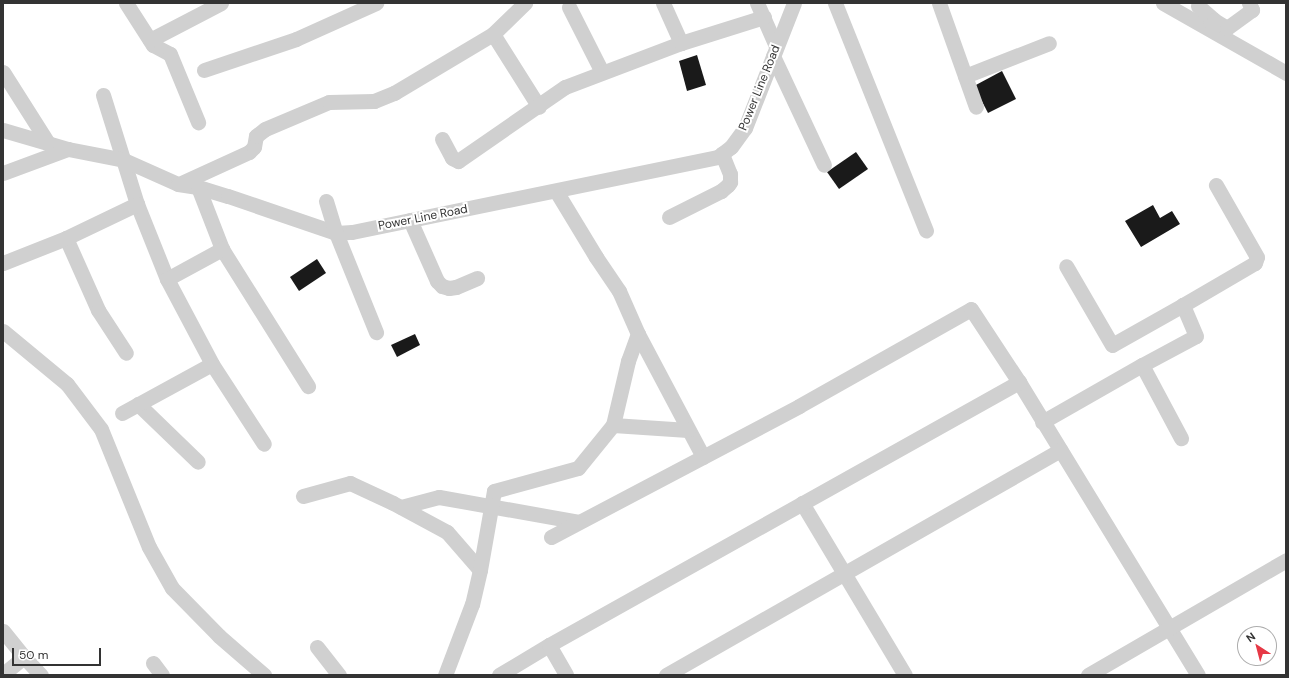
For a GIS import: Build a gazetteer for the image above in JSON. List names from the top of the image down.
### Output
{
  "streets": {
    "street": ["Power Line Road"]
  },
  "scale_bar": "50 m",
  "north": "top left"
}
